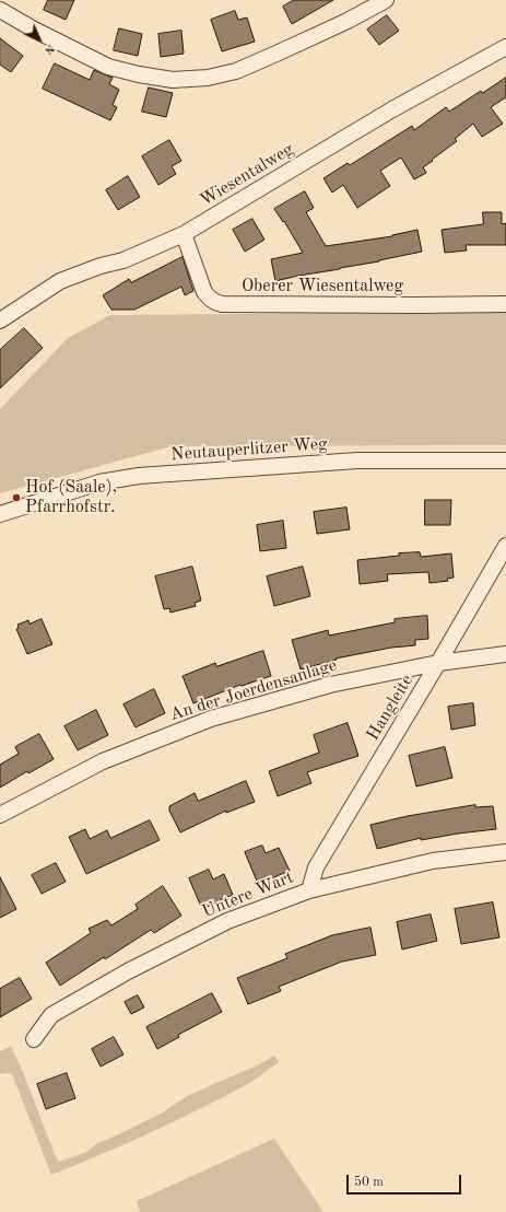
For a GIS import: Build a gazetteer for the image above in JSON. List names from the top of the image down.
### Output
{
  "streets": {
    "street": [
      "Wiesentalweg",
      "Oberer Wiesentalweg",
      "Neutauperlitzer Weg",
      "An der Joerdensanlage",
      "Hangleite",
      "Untere Wart"
    ]
  },
  "crossings": [
    ["Wiesentalweg", "Oberer Wiesentalweg"],
    ["An der Joerdensanlage", "Hangleite"],
    ["Hangleite", "Untere Wart"]
  ],
  "places": ["Hof (Saale), Pfarrhofstr."],
  "scale_bar": "50 m",
  "north": "bottom right"
}
